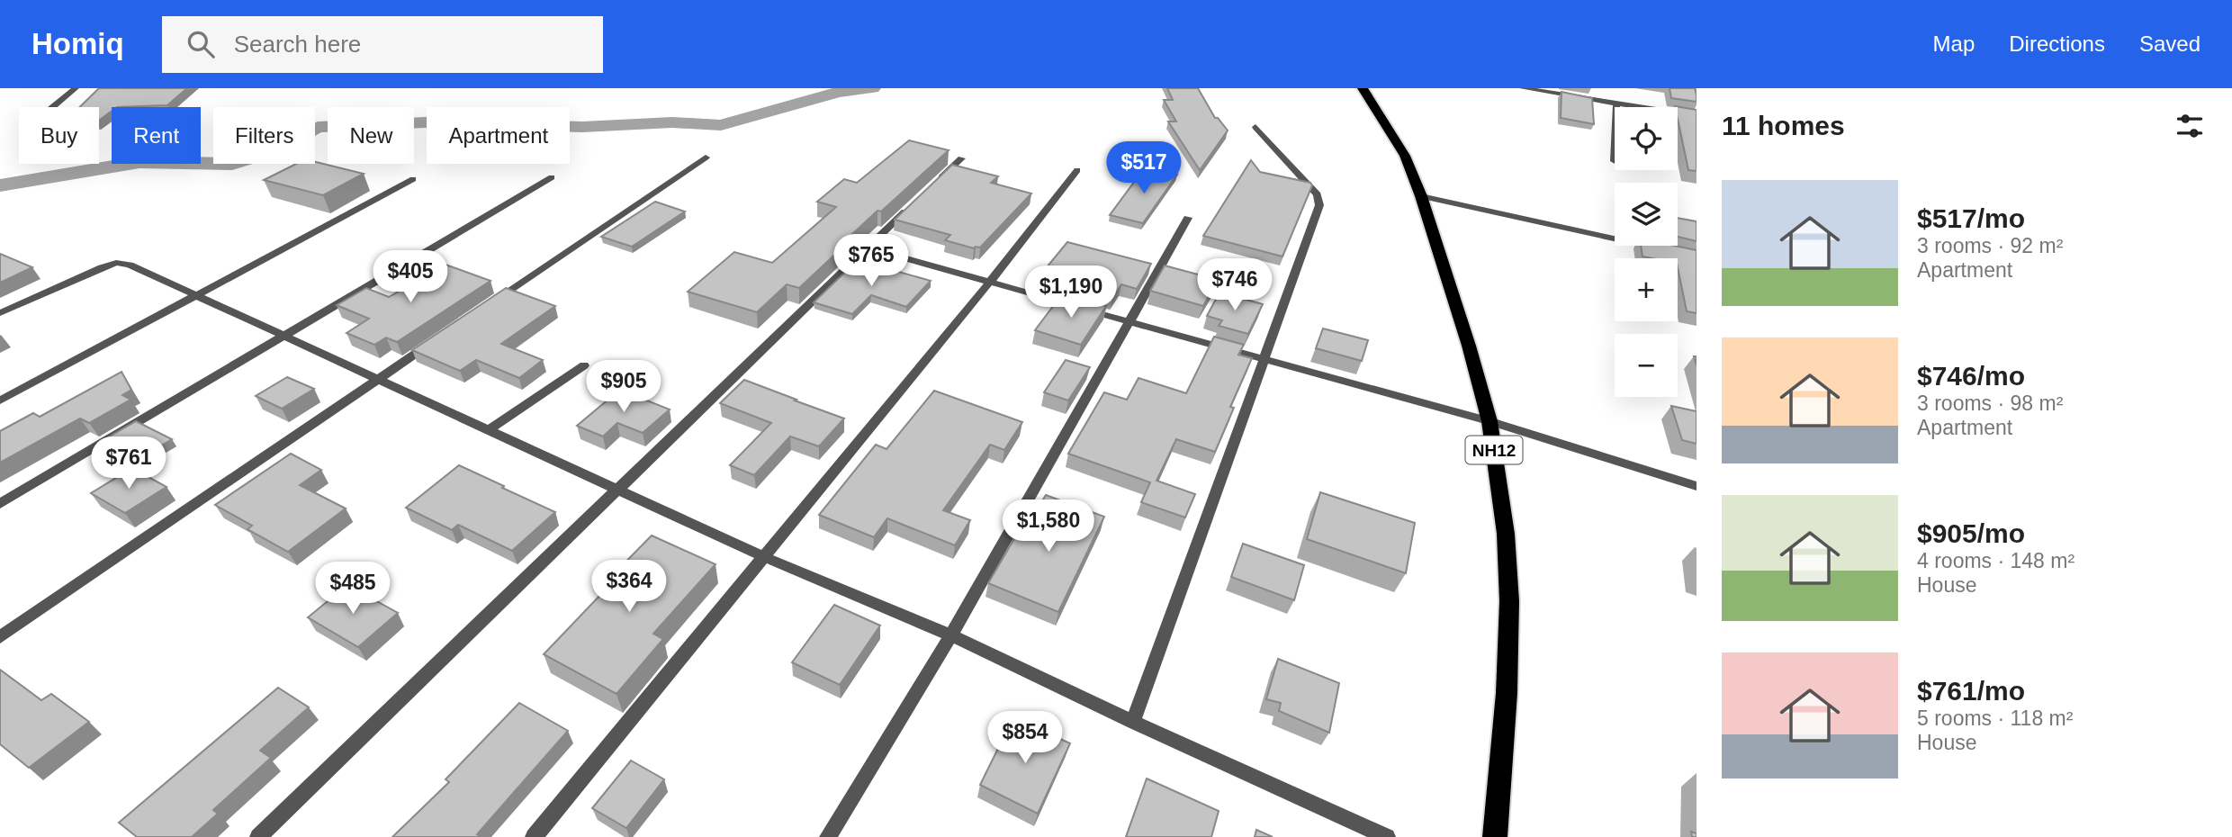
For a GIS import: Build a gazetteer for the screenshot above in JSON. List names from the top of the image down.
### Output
{
  "streets": {
    "highway": ["NH12"]
  },
  "page": {
    "header": "Homiq",
    "search": "Search here",
    "nav": ["Map", "Directions", "Saved"],
    "heading": "11 homes",
    "map_buttons": ["+", "−"],
    "chip": [
      "Buy",
      "Rent",
      "Filters",
      "New",
      "Apartment"
    ],
    "price": [
      "$517",
      "$765",
      "$405",
      "$746",
      "$1,190",
      "$905",
      "$761",
      "$1,580",
      "$364",
      "$485",
      "$854"
    ],
    "list": [
      {
        "name": "$517/mo",
        "note": "3 rooms · 92 m² · Apartment"
      },
      {
        "name": "$746/mo",
        "note": "3 rooms · 98 m² · Apartment"
      },
      {
        "name": "$905/mo",
        "note": "4 rooms · 148 m² · House"
      },
      {
        "name": "$761/mo",
        "note": "5 rooms · 118 m² · House"
      }
    ]
  }
}
